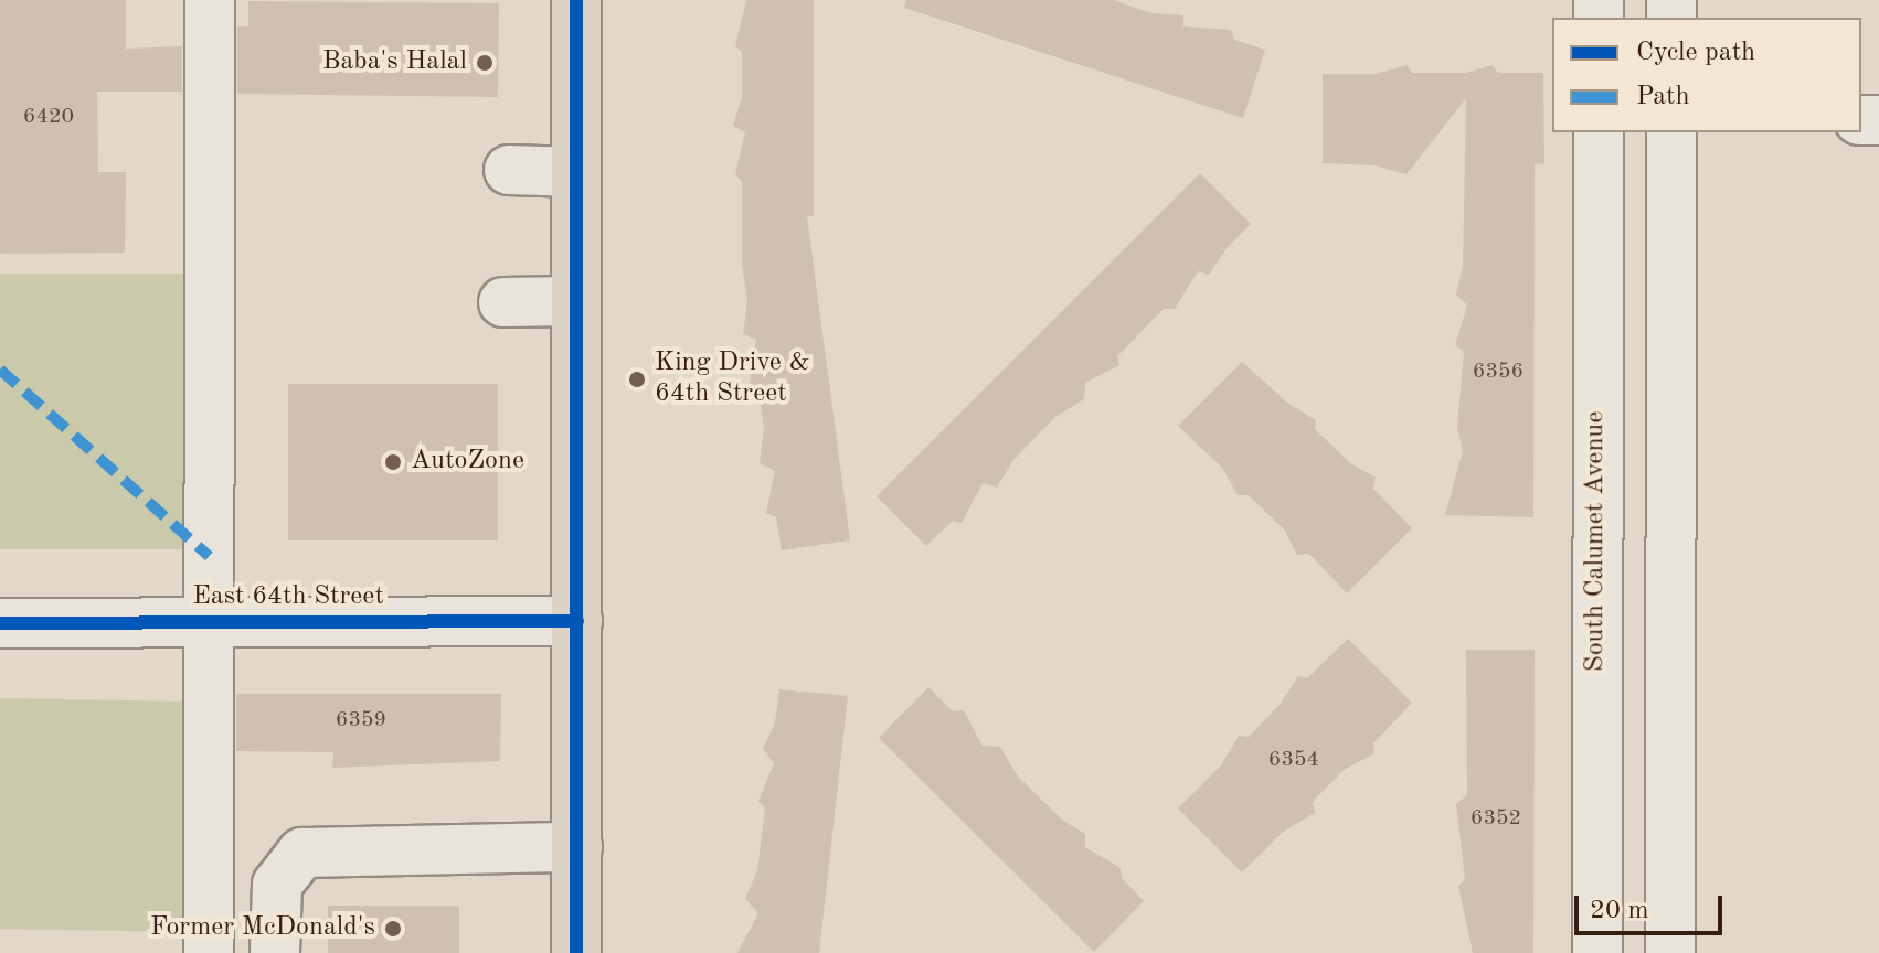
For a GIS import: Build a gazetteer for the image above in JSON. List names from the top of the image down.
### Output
{
  "streets": {
    "street": ["South Calumet Avenue", "East 64th Street"]
  },
  "places": [
    "Baba's Halal",
    "King Drive & 64th Street",
    "AutoZone",
    "Former McDonald's"
  ],
  "house_numbers": [
    "6420",
    "6356",
    "6359",
    "6354",
    "6352"
  ],
  "legend": ["Cycle path", "Path"],
  "scale_bar": "20 m"
}
